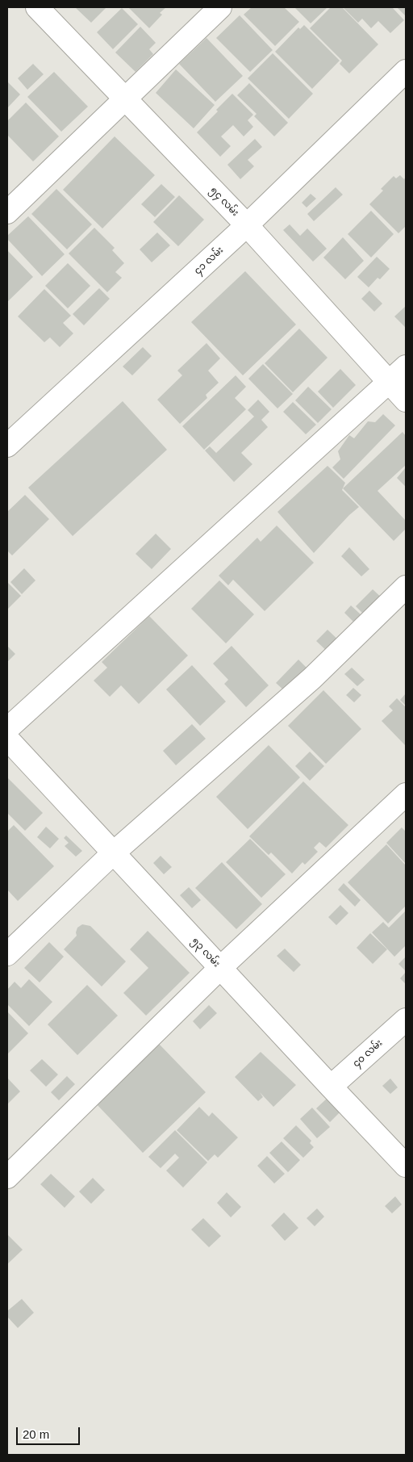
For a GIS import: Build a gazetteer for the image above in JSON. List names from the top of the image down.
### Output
{
  "streets": {
    "street": [
      "၅၄ လမ်း",
      "၄၁ လမ်း",
      "၅၃ လမ်း",
      "၄၀ လမ်း"
    ]
  },
  "crossings": [
    ["၅၄ လမ်း", "၄၁ လမ်း"],
    ["၅၃ လမ်း", "၄၀ လမ်း"]
  ],
  "scale_bar": "20 m"
}
